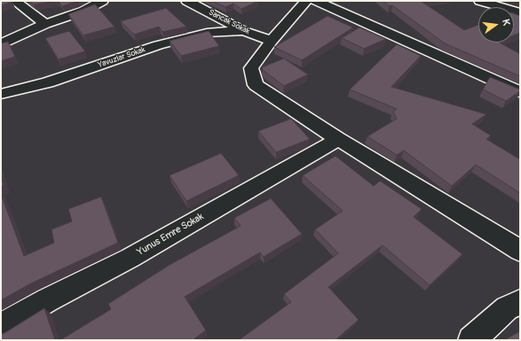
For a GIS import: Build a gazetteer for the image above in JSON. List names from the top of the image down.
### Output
{
  "streets": {
    "street": ["Sancak Sokak", "Yavuzlar Sokak", "Yunus Emre Sokak"]
  },
  "crossings": [
    ["Sancak Sokak", "Yavuzlar Sokak"]
  ],
  "north": "right"
}
